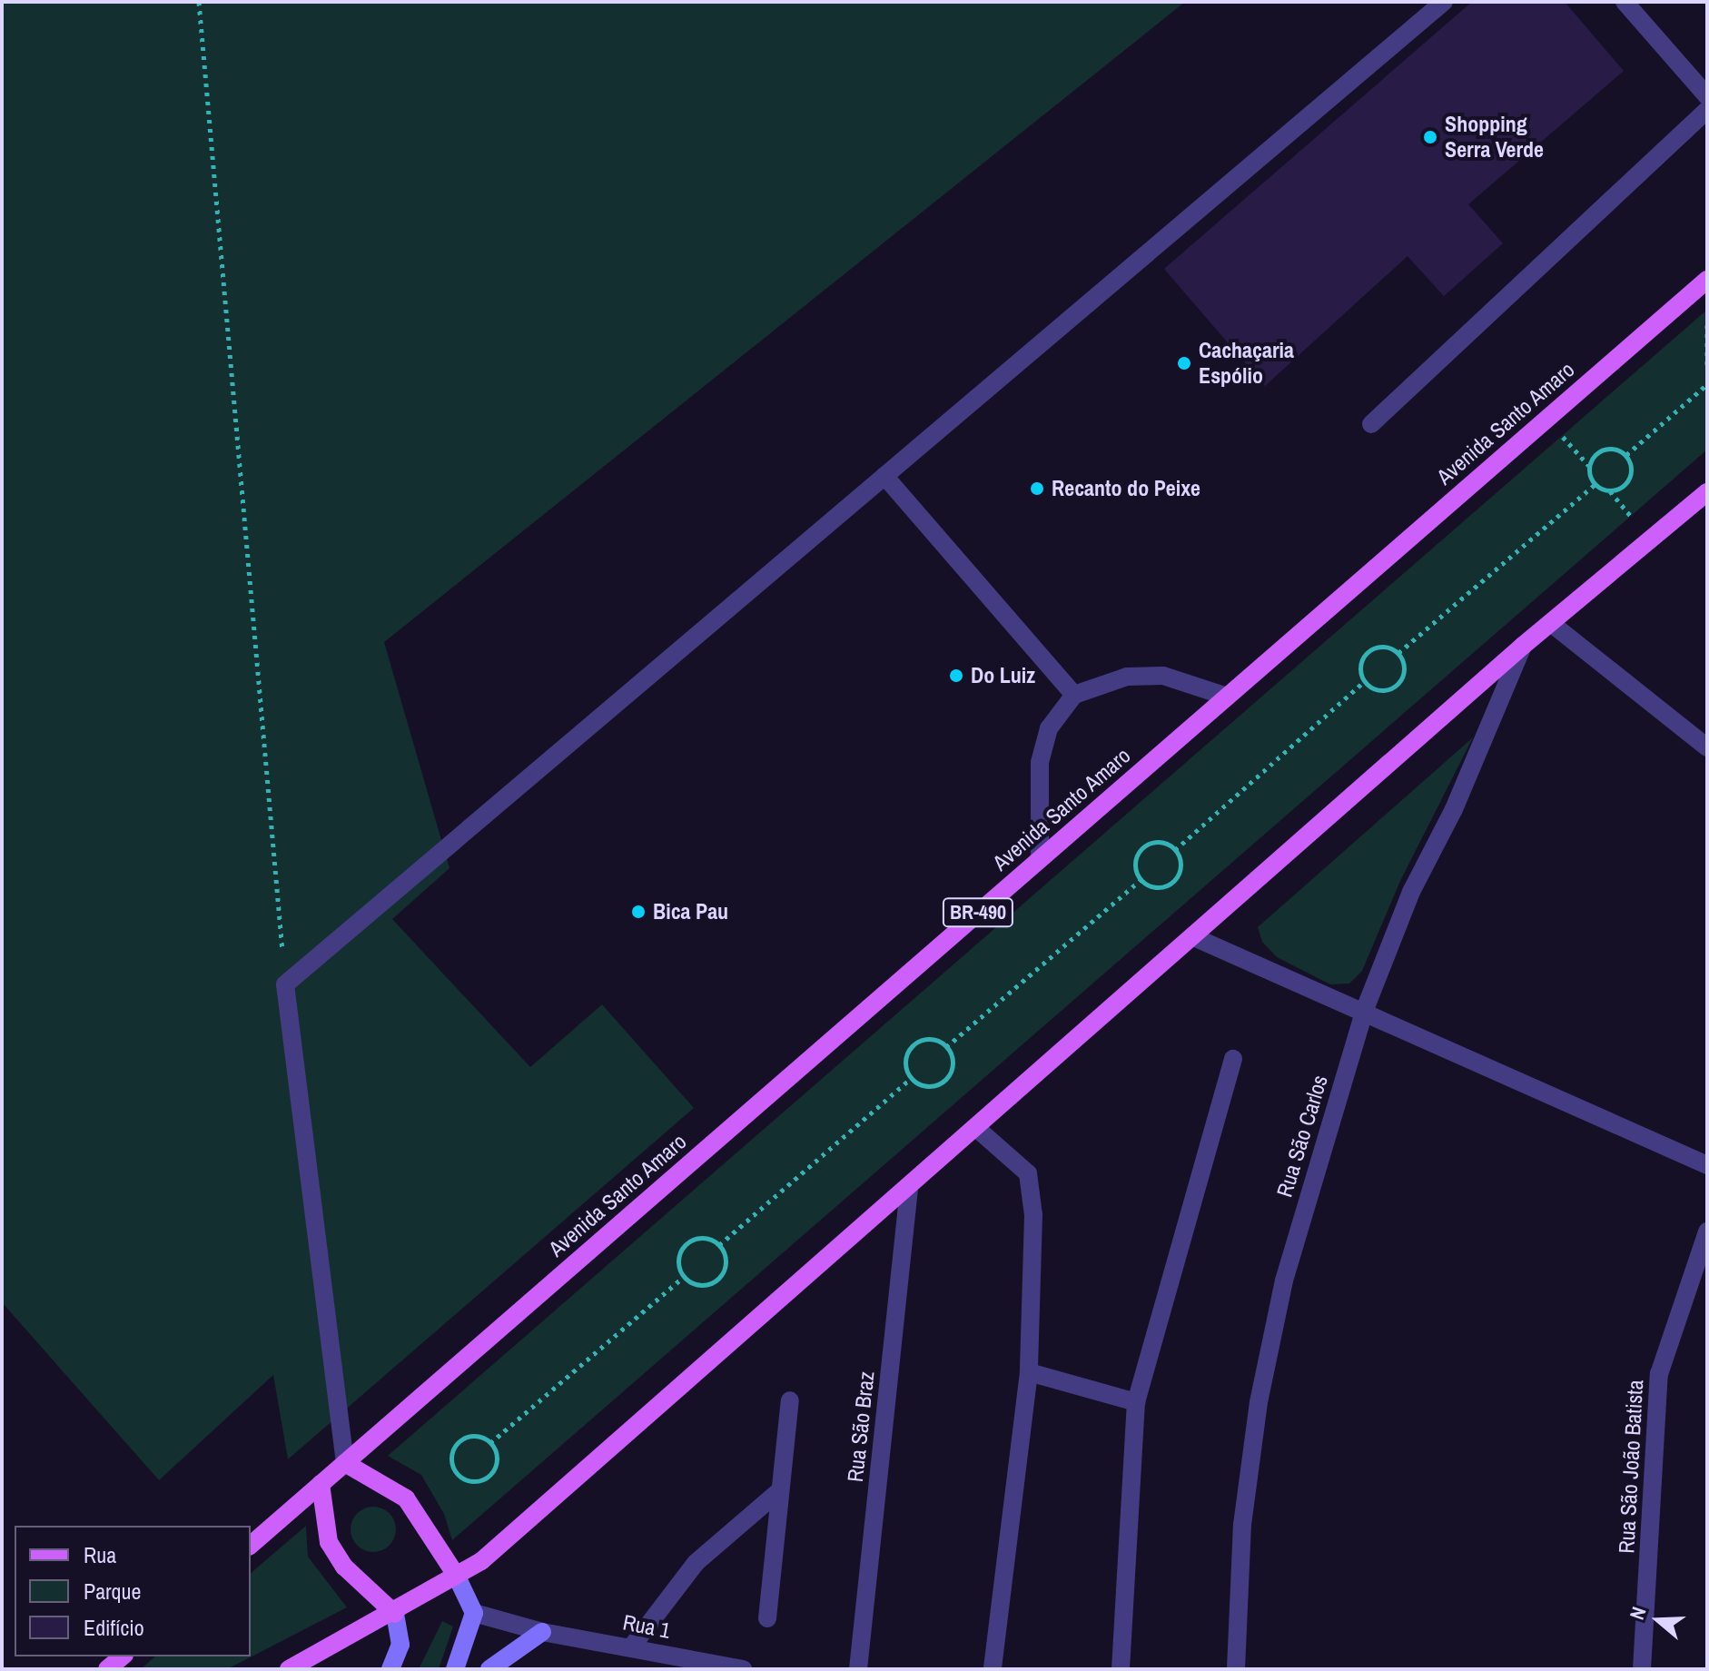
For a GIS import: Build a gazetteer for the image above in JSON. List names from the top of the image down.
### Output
{
  "streets": {
    "main road": ["Avenida Santo Amaro", "BR-490"],
    "street": [
      "Rua São Carlos",
      "Rua São Braz",
      "Rua São João Batista",
      "Rua 1"
    ]
  },
  "places": [
    "Shopping Serra Verde",
    "Cachaçaria Espólio",
    "Recanto do Peixe",
    "Do Luiz",
    "Bica Pau"
  ],
  "legend": ["Rua", "Parque", "Edifício"],
  "north": "left"
}
